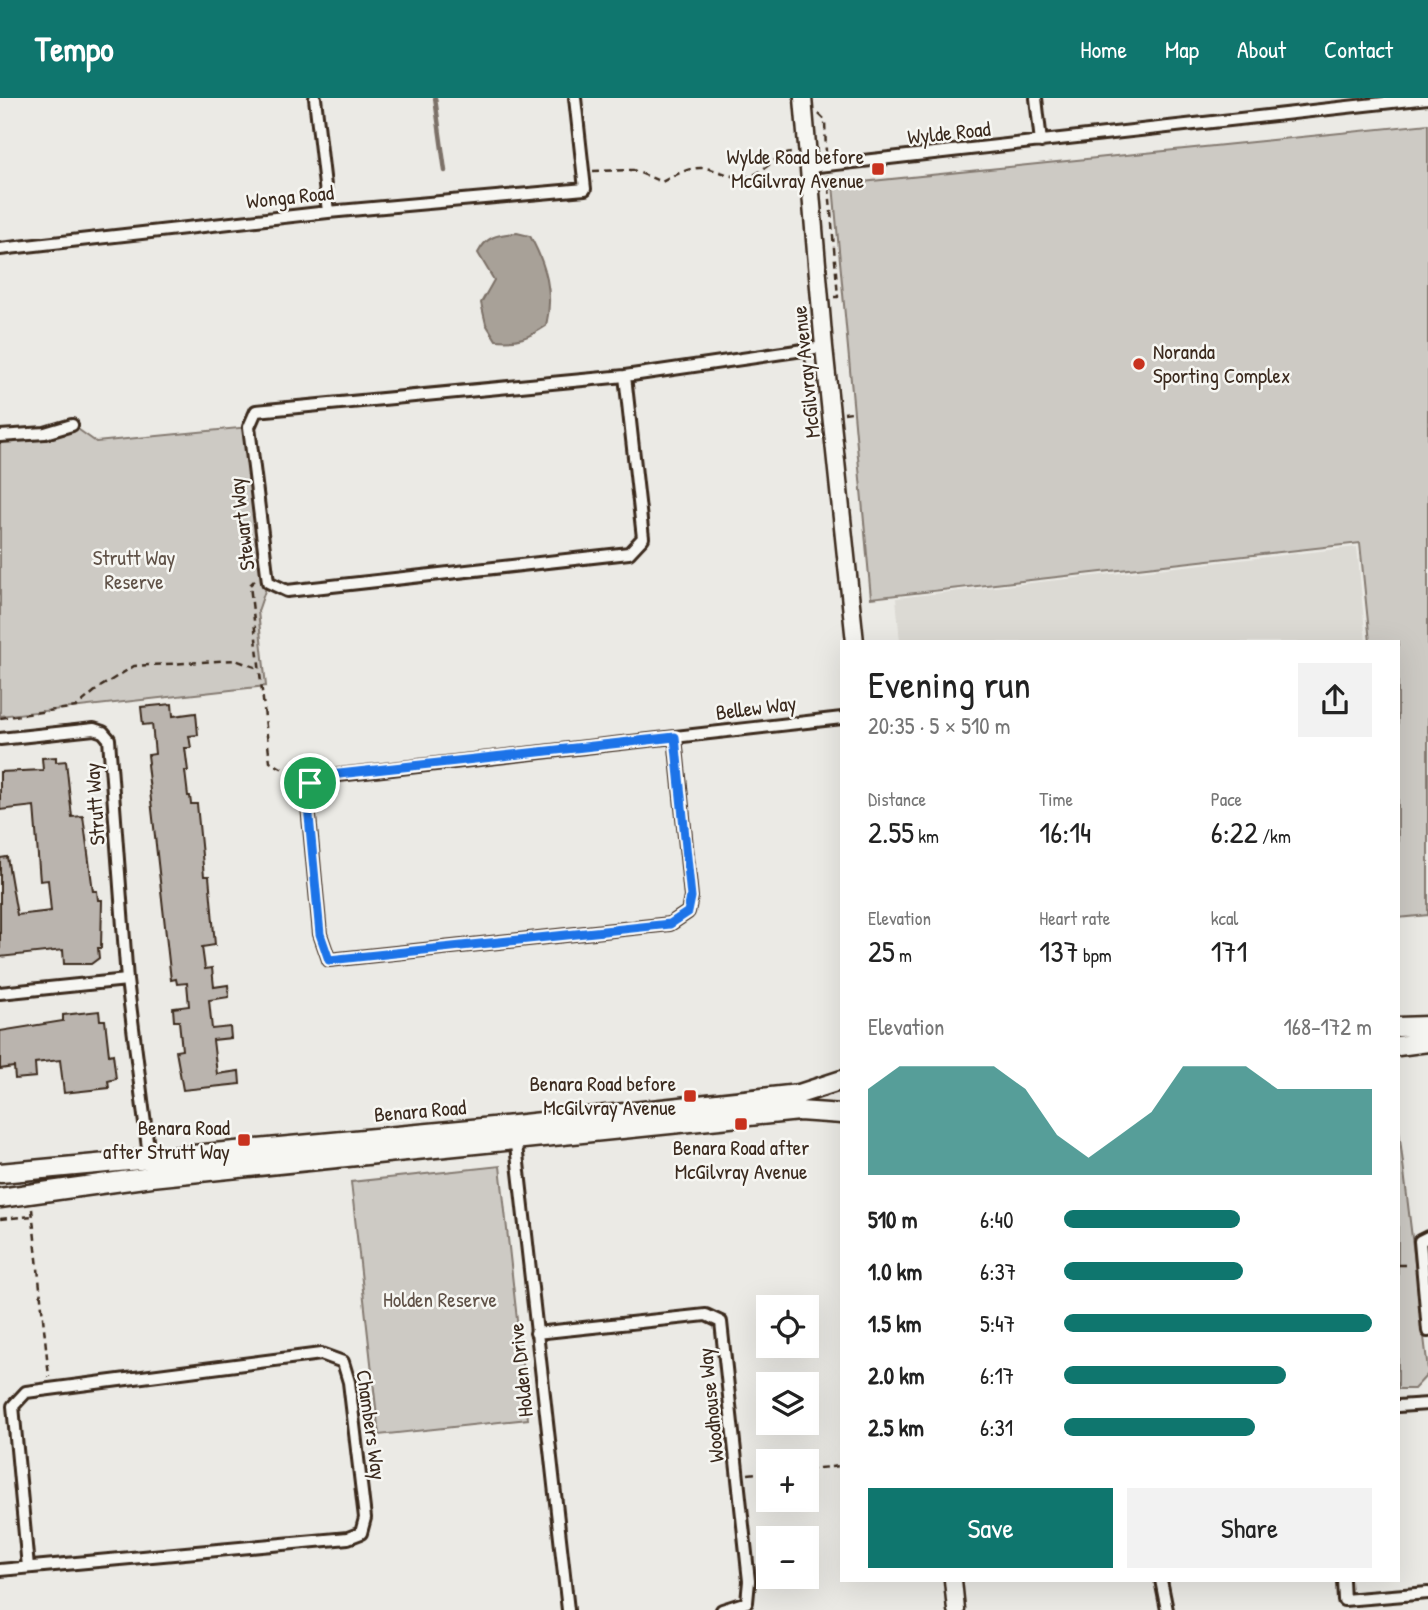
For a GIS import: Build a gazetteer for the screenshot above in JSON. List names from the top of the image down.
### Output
{
  "streets": {
    "main road": ["McGilvray Avenue", "Benara Road"],
    "street": [
      "Wylde Road",
      "Wonga Road",
      "Stewart Way",
      "Bellew Way",
      "Strutt Way",
      "Holden Drive",
      "Woodhouse Way",
      "Chambers Way"
    ]
  },
  "crossings": [
    ["Wylde Road", "McGilvray Avenue"],
    ["McGilvray Avenue", "Stewart Way"],
    ["Strutt Way", "Benara Road"],
    ["Benara Road", "Holden Drive"],
    ["Holden Drive", "Woodhouse Way"]
  ],
  "parks": ["Strutt Way Reserve", "Holden Reserve"],
  "places": {
    "transit": [
      "Wylde Road before McGilvray Avenue",
      "Benara Road before McGilvray Avenue",
      "Benara Road after McGilvray Avenue",
      "Benara Road after Strutt Way"
    ],
    "other": ["Noranda Sporting Complex"]
  },
  "page": {
    "header": "Tempo",
    "nav": [
      "Home",
      "Map",
      "About",
      "Contact"
    ],
    "heading": ["Evening run", "20:35 · 5 × 510 m"],
    "stats": [
      ["Distance", "2.55 km"],
      ["Time", "16:14"],
      ["Pace", "6:22 /km"],
      ["Elevation", "25 m"],
      ["Heart rate", "137 bpm"],
      ["kcal", "171"]
    ],
    "chart": ["Elevation", "168–172 m"],
    "list": [
      {
        "name": "510 m",
        "note": "6:40"
      },
      {
        "name": "1.0 km",
        "note": "6:37"
      },
      {
        "name": "1.5 km",
        "note": "5:47"
      },
      {
        "name": "2.0 km",
        "note": "6:17"
      },
      {
        "name": "2.5 km",
        "note": "6:31"
      }
    ],
    "map_buttons": ["+", "−"],
    "buttons": ["Save", "Share"]
  }
}
